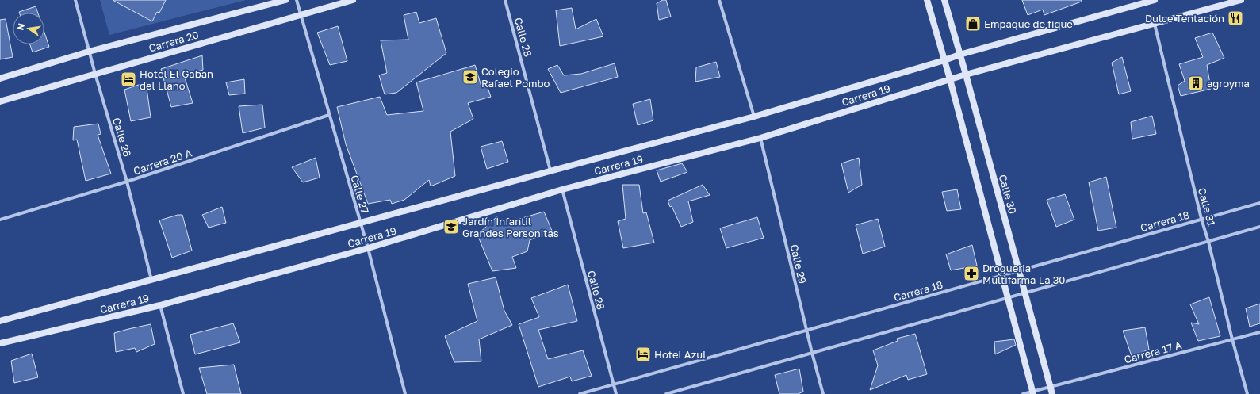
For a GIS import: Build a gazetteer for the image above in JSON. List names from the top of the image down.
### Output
{
  "streets": {
    "main road": ["Carrera 20", "Carrera 19", "Calle 30"],
    "street": [
      "Calle 28",
      "Calle 26",
      "Carrera 20 A",
      "Calle 27",
      "Calle 31",
      "Carrera 18",
      "Calle 29",
      "Carrera 17 A"
    ]
  },
  "crossings": [
    ["Calle 28", "Carrera 19"],
    ["Calle 28", "Carrera 18"],
    ["Carrera 20", "Calle 26"],
    ["Carrera 20", "Calle 27"],
    ["Carrera 19", "Calle 26"],
    ["Carrera 19", "Calle 27"],
    ["Carrera 19", "Calle 30"],
    ["Carrera 19", "Calle 31"],
    ["Carrera 19", "Calle 29"],
    ["Calle 26", "Carrera 20 A"],
    ["Carrera 20 A", "Calle 27"],
    ["Calle 30", "Carrera 18"],
    ["Calle 30", "Carrera 17 A"],
    ["Calle 31", "Carrera 18"],
    ["Calle 31", "Carrera 17 A"],
    ["Carrera 18", "Calle 29"]
  ],
  "places": {
    "restaurant": ["Dulce Tentación"],
    "shop": ["Empaque de fique"],
    "school or university": ["Colegio Rafael Pombo", "Jardín Infantil Grandes Personitas"],
    "hotel": ["Hotel El Gaban del Llano", "Hotel Azul"],
    "building": ["agroyma"],
    "pharmacy": ["Drogueria Multifarma La 30"]
  },
  "north": "left"
}
